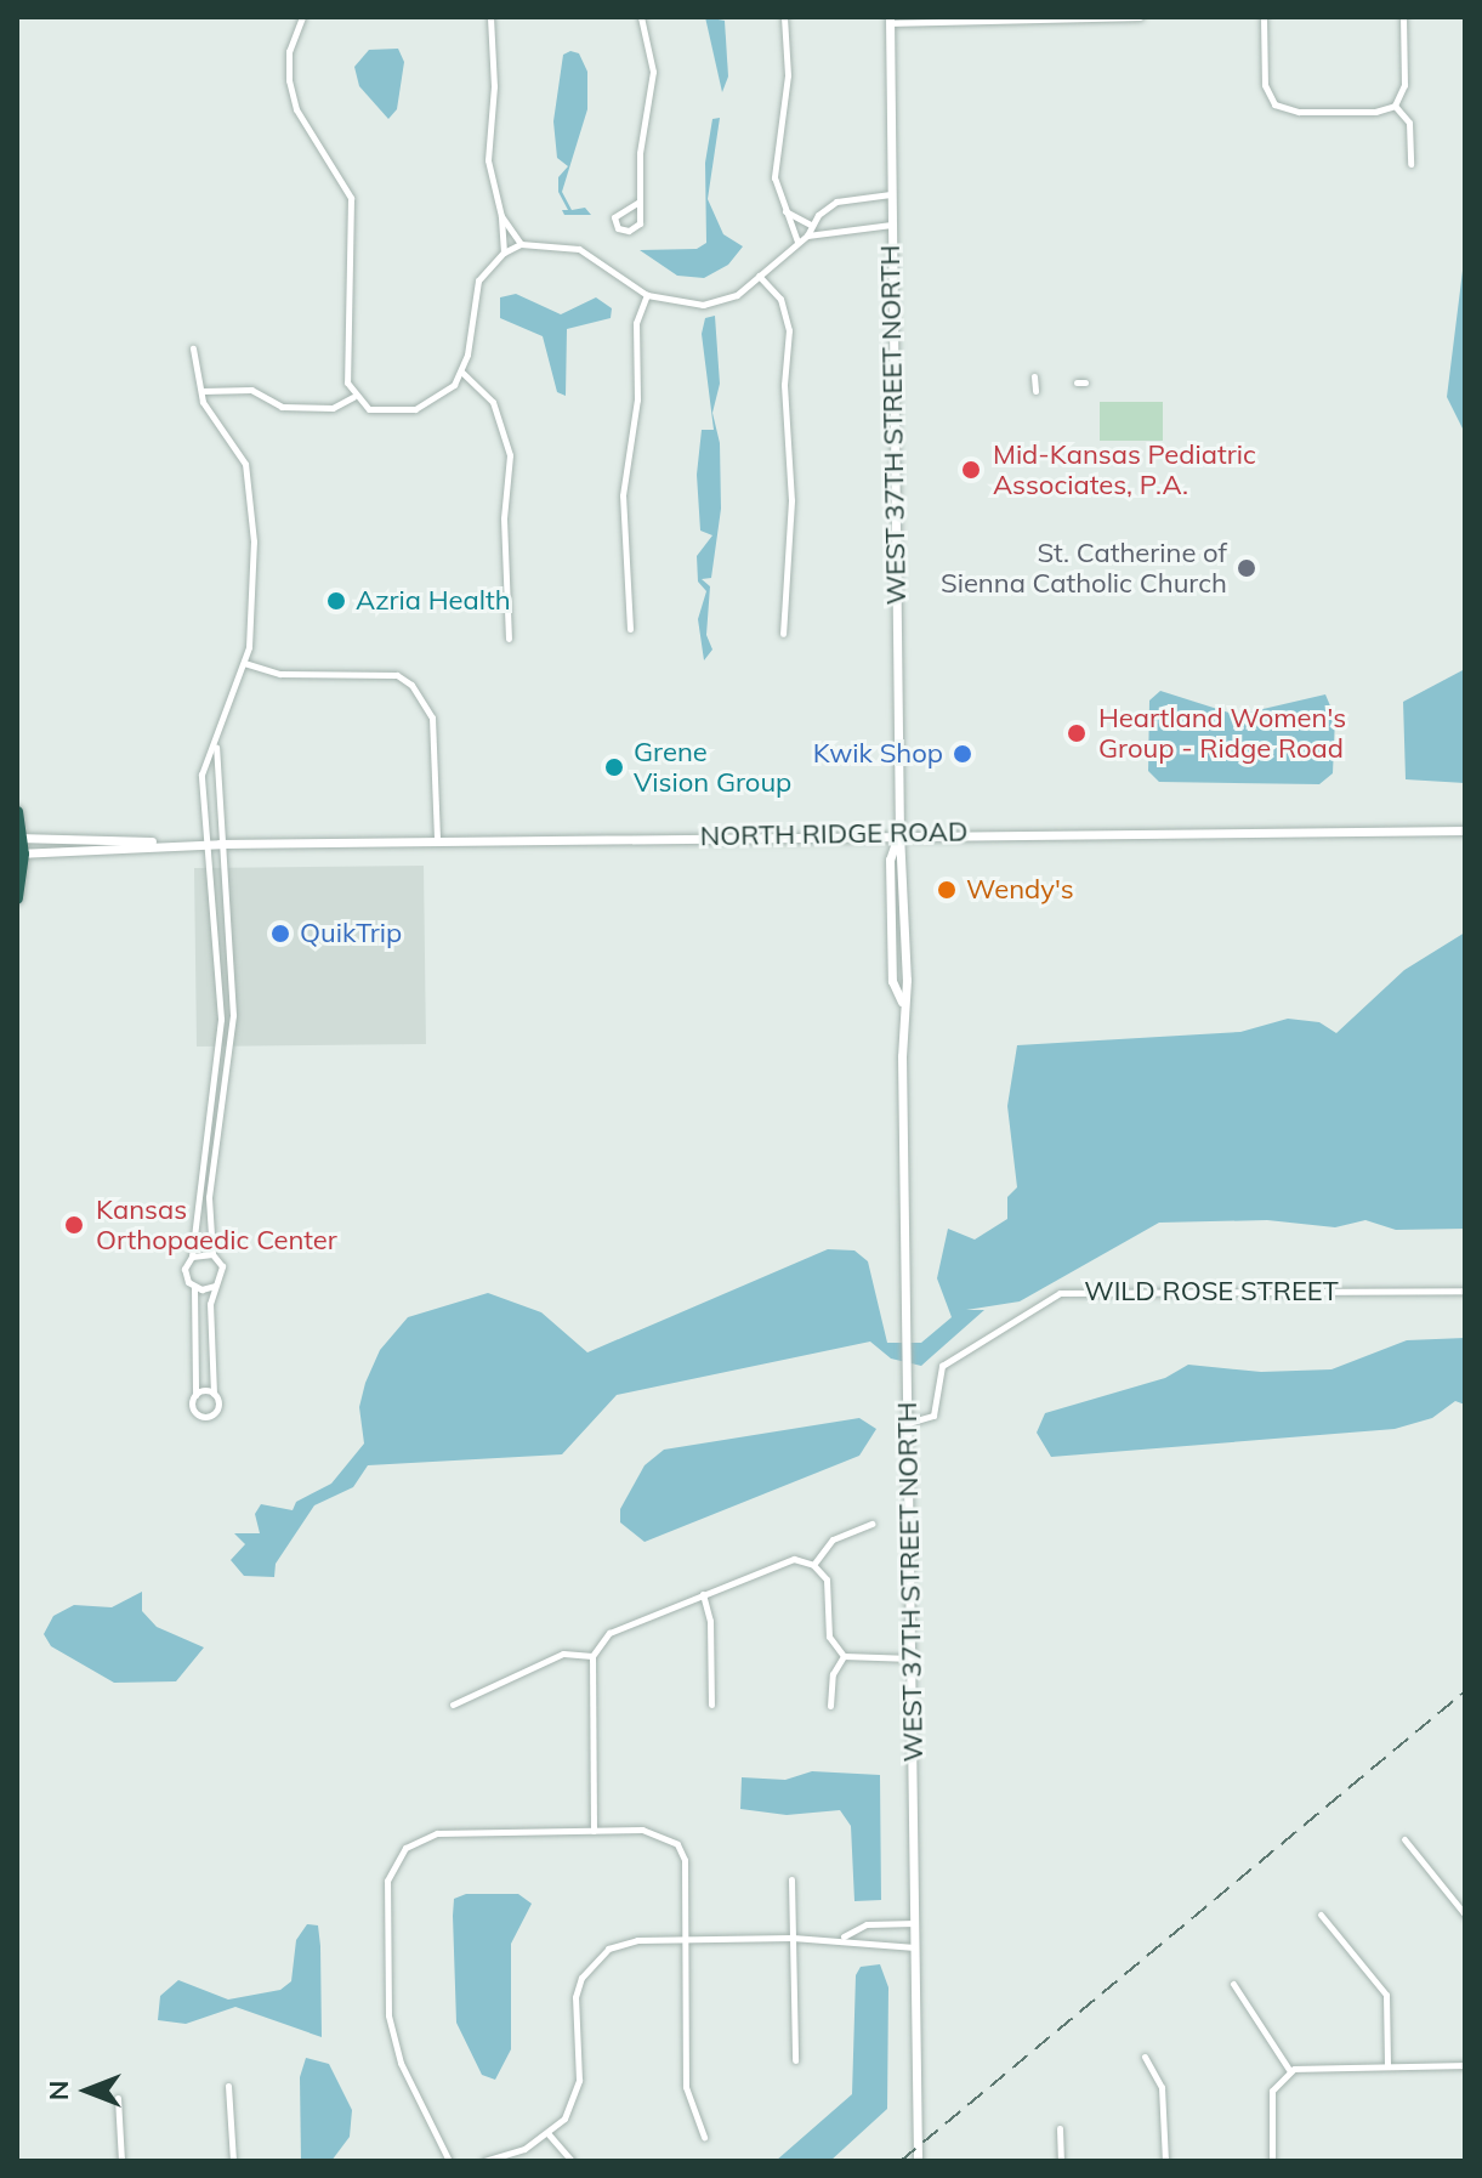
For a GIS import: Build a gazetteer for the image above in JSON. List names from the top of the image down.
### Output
{
  "streets": {
    "street": ["WEST 37TH STREET NORTH", "NORTH RIDGE ROAD", "WILD ROSE STREET"]
  },
  "crossings": [
    ["WEST 37TH STREET NORTH", "NORTH RIDGE ROAD"],
    ["WEST 37TH STREET NORTH", "WILD ROSE STREET"]
  ],
  "places": [
    "Mid-Kansas Pediatric Associates, P.A.",
    "St. Catherine of Sienna Catholic Church",
    "Azria Health",
    "Heartland Women's Group - Ridge Road",
    "Kwik Shop",
    "Grene Vision Group",
    "Wendy's",
    "QuikTrip",
    "Kansas Orthopaedic Center"
  ],
  "north": "left"
}
